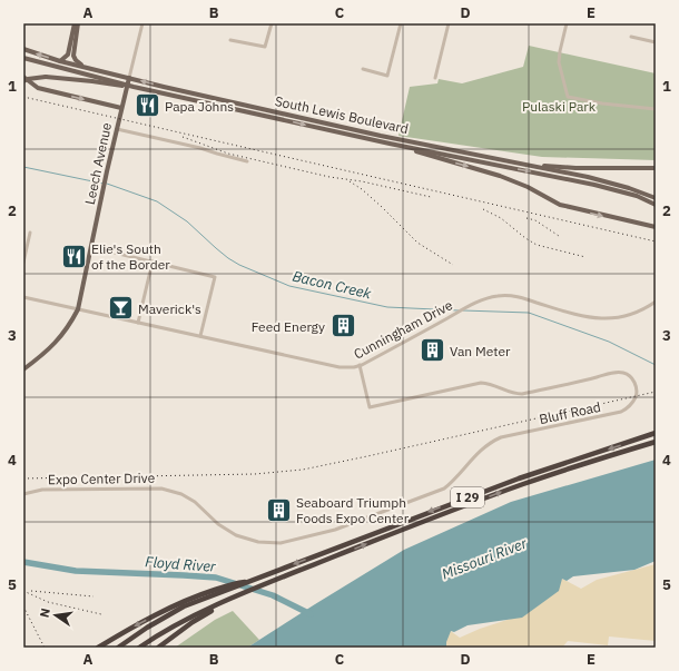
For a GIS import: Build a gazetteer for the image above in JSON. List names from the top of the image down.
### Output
{
  "streets": {
    "highway": ["I 29"],
    "main road": ["South Lewis Boulevard", "Leech Avenue"],
    "street": ["Cunningham Drive", "Bluff Road", "Expo Center Drive"]
  },
  "crossings": [
    ["South Lewis Boulevard", "Leech Avenue"],
    ["Leech Avenue", "Cunningham Drive"],
    ["Cunningham Drive", "Bluff Road"],
    ["Bluff Road", "Expo Center Drive"]
  ],
  "water": ["Bacon Creek", "Missouri River", "Floyd River"],
  "parks": ["Pulaski Park"],
  "places": {
    "restaurant": ["Papa Johns", "Elie's South of the Border"],
    "bar": ["Maverick's"],
    "building": ["Feed Energy", "Van Meter", "Seaboard Triumph Foods Expo Center"]
  },
  "north": "left",
  "grid": {
    "columns": [
      "A",
      "B",
      "C",
      "D",
      "E"
    ],
    "rows": [
      "1",
      "2",
      "3",
      "4",
      "5"
    ]
  }
}
